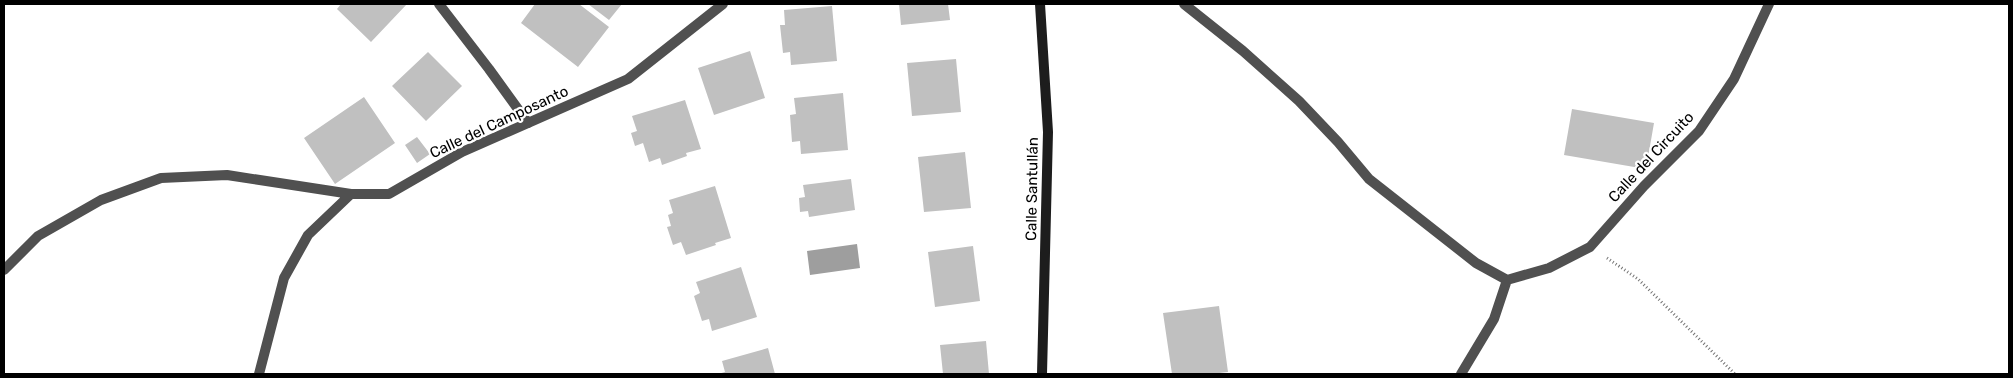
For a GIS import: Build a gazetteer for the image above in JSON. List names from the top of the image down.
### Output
{
  "streets": {
    "street": ["Calle del Camposanto", "Calle del Circuito", "Calle Santullán"]
  }
}
